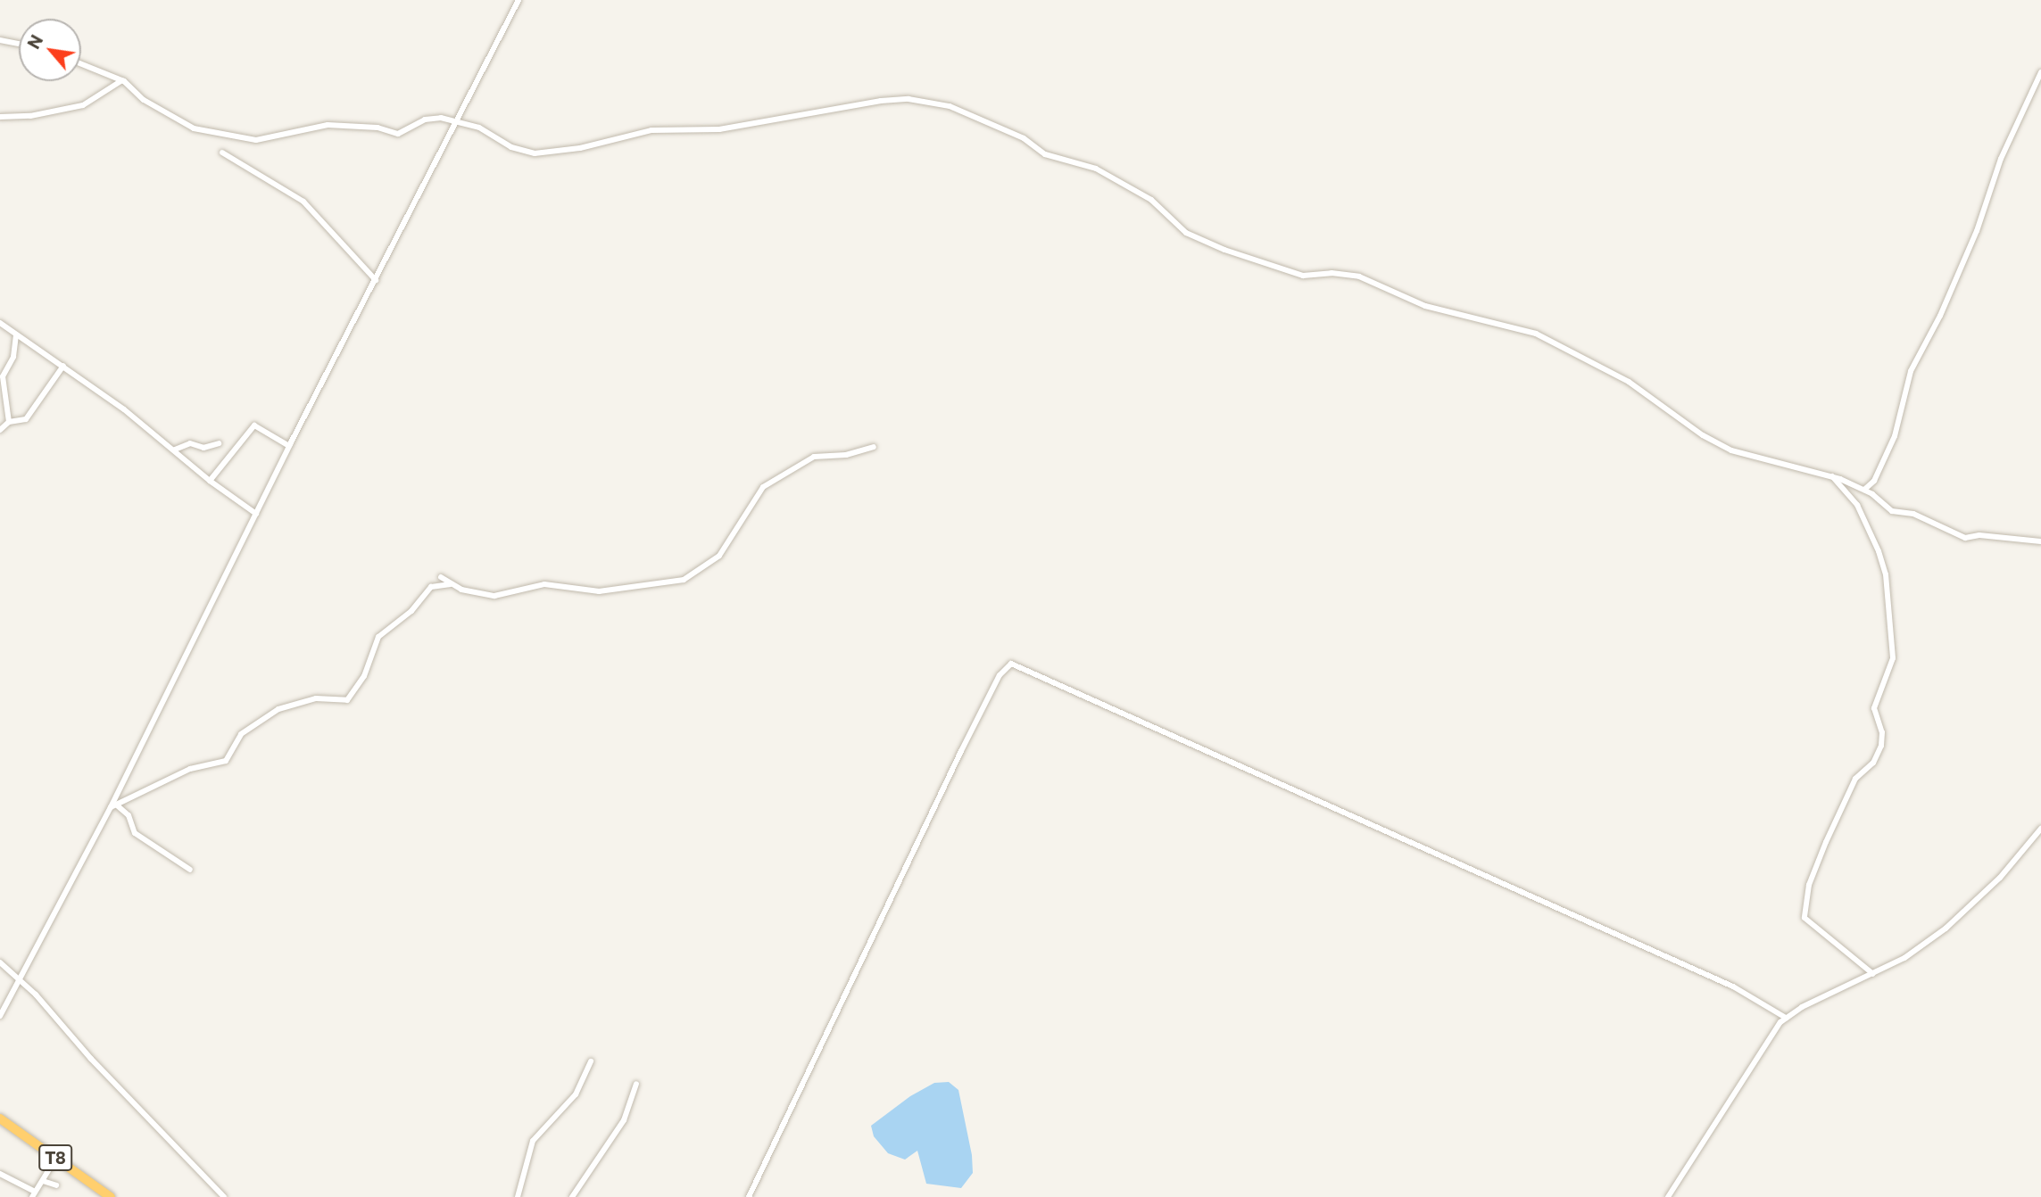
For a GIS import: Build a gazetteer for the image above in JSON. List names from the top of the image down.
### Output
{
  "streets": {
    "highway": ["T8"]
  },
  "north": "top left"
}
